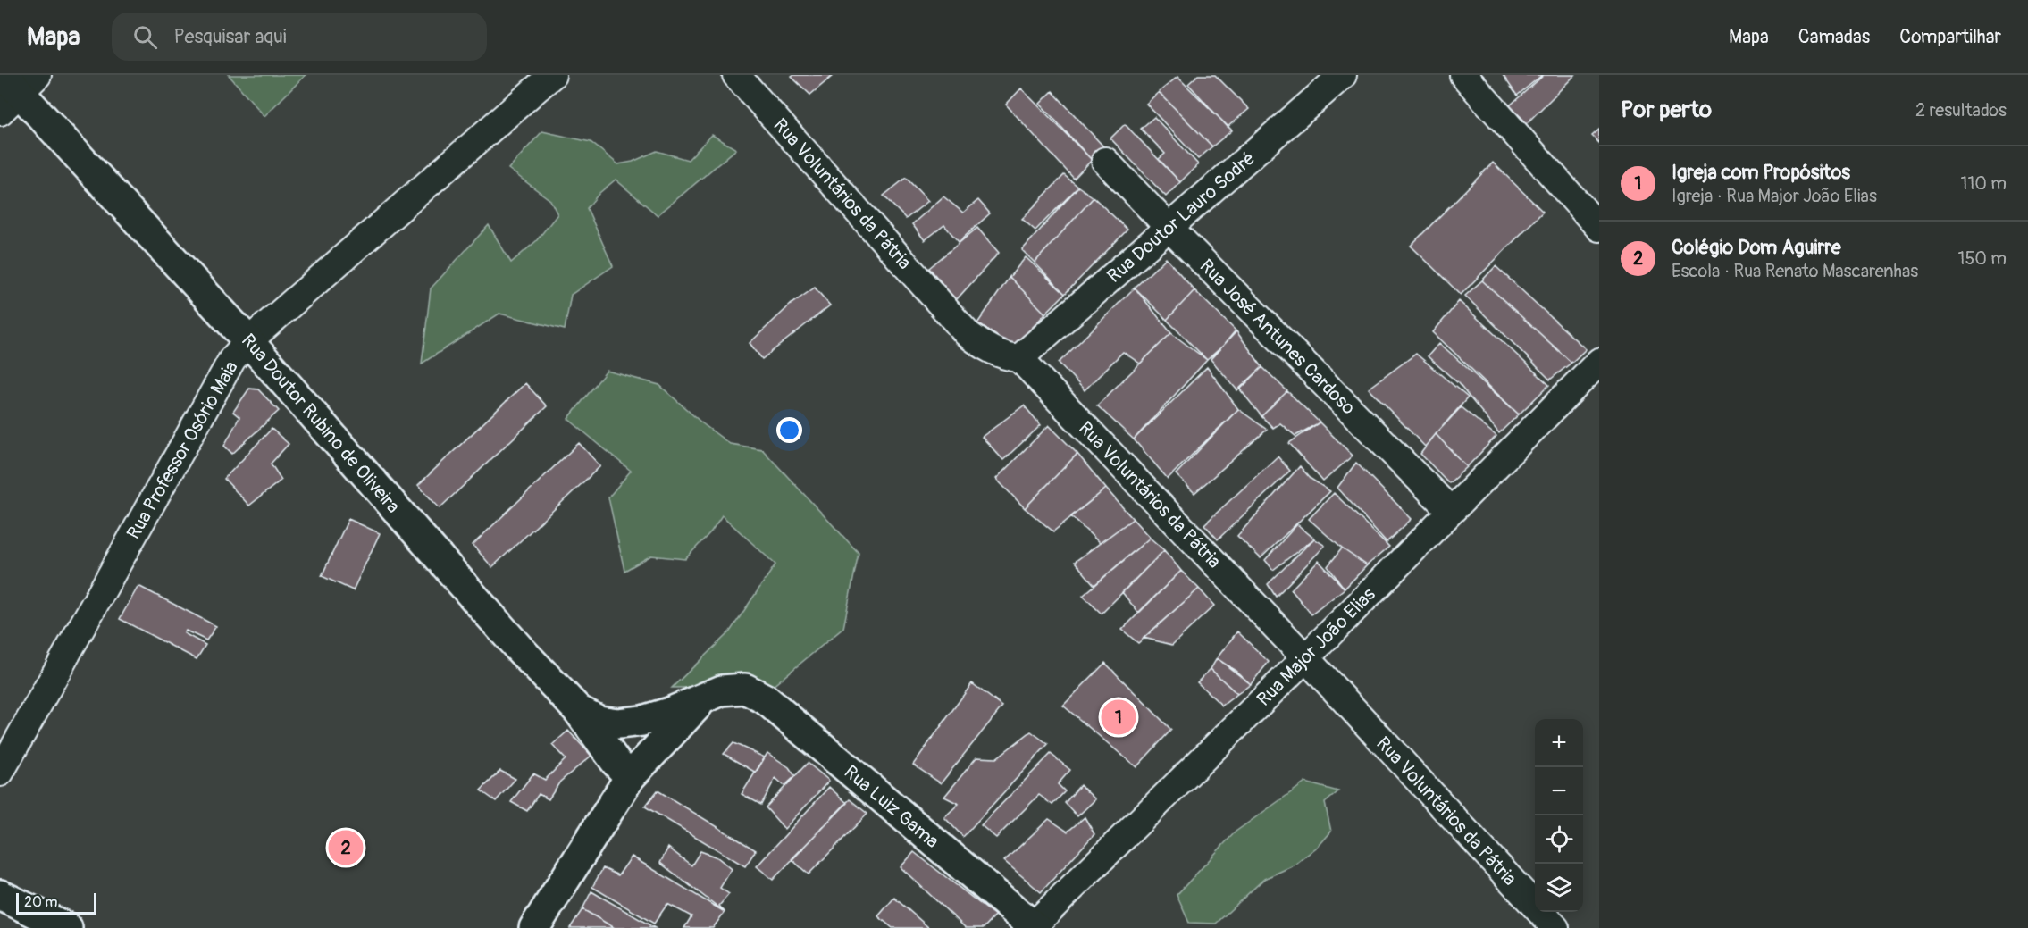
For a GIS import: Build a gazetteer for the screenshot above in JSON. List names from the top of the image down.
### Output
{
  "streets": {
    "street": [
      "Rua Voluntários da Pátria",
      "Rua Doutor Lauro Sodré",
      "Rua José Antunes Cardoso",
      "Rua Doutor Rubino de Oliveira",
      "Rua Professor Osório Maia",
      "Rua Major João Elias",
      "Rua Luiz Gama"
    ]
  },
  "crossings": [
    ["Rua Voluntários da Pátria", "Rua Doutor Lauro Sodré"],
    ["Rua Voluntários da Pátria", "Rua Major João Elias"],
    ["Rua Doutor Lauro Sodré", "Rua José Antunes Cardoso"],
    ["Rua José Antunes Cardoso", "Rua Major João Elias"],
    ["Rua Doutor Rubino de Oliveira", "Rua Professor Osório Maia"],
    ["Rua Major João Elias", "Rua Luiz Gama"]
  ],
  "scale_bar": "20 m",
  "page": {
    "header": "Mapa",
    "search": "Pesquisar aqui",
    "nav": ["Mapa", "Camadas", "Compartilhar"],
    "heading": ["Por perto", "2 resultados"],
    "list": [
      {
        "mark": "1",
        "name": "Igreja com Propósitos",
        "note": "Igreja · Rua Major João Elias",
        "value": "110 m"
      },
      {
        "mark": "2",
        "name": "Colégio Dom Aguirre",
        "note": "Escola · Rua Renato Mascarenhas",
        "value": "150 m"
      }
    ],
    "pins": ["1", "2"],
    "map_buttons": ["+", "−"],
    "scale": "20 m"
  }
}
